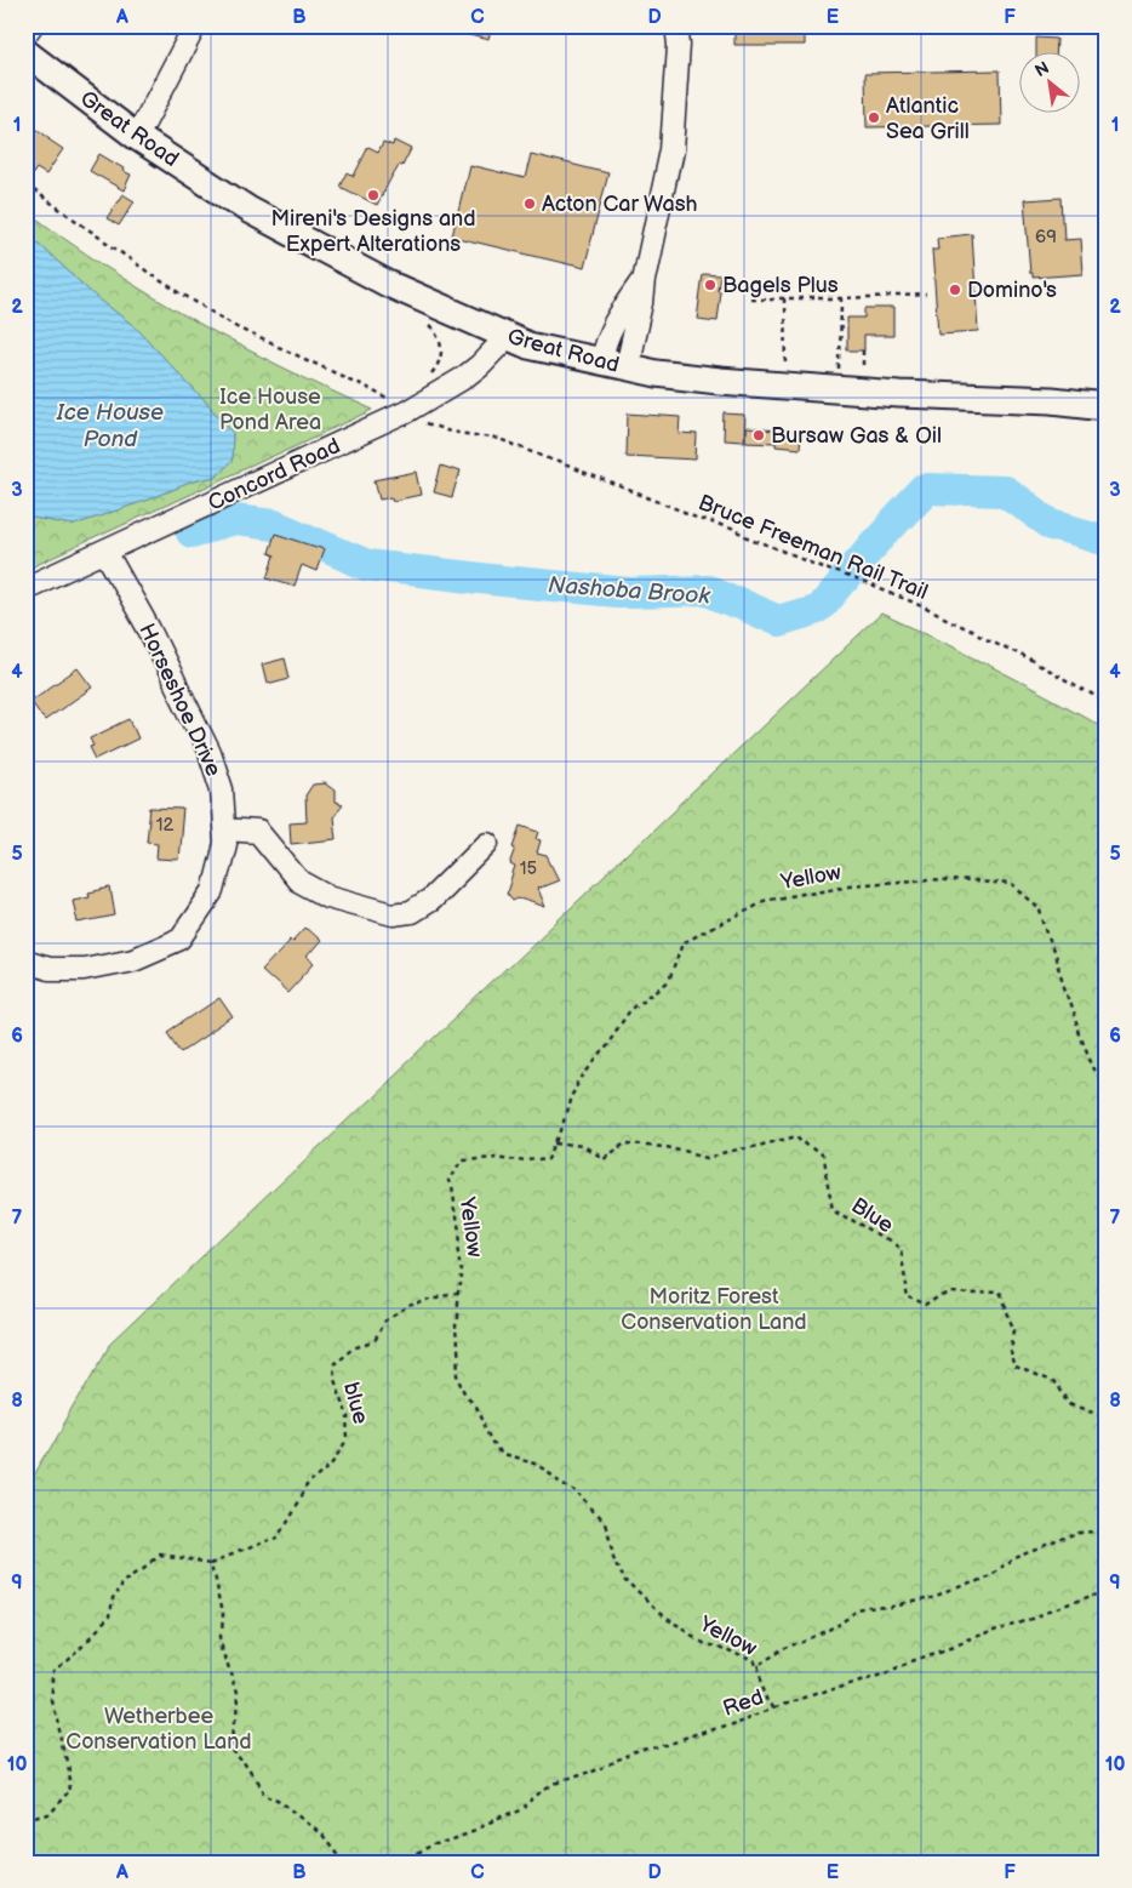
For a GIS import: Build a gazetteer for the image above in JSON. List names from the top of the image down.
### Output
{
  "streets": {
    "main road": ["Great Road"],
    "street": ["Concord Road", "Horseshoe Drive"],
    "path": [
      "Bruce Freeman Rail Trail",
      "Yellow",
      "Blue",
      "blue",
      "Red"
    ]
  },
  "crossings": [
    ["Great Road", "Concord Road"],
    ["Concord Road", "Horseshoe Drive"],
    ["Yellow", "Blue"],
    ["Yellow", "blue"]
  ],
  "water": ["Ice House Pond", "Nashoba Brook"],
  "parks": ["Ice House Pond Area", "Moritz Forest Conservation Land", "Wetherbee Conservation Land"],
  "places": [
    "Atlantic Sea Grill",
    "Mireni's Designs and Expert Alterations",
    "Acton Car Wash",
    "Bagels Plus",
    "Domino's",
    "Bursaw Gas & Oil"
  ],
  "house_numbers": ["69", "12", "15"],
  "north": "top left",
  "grid": {
    "columns": [
      "A",
      "B",
      "C",
      "D",
      "E",
      "F"
    ],
    "rows": [
      "1",
      "2",
      "3",
      "4",
      "5",
      "6",
      "7",
      "8",
      "9",
      "10"
    ]
  }
}
